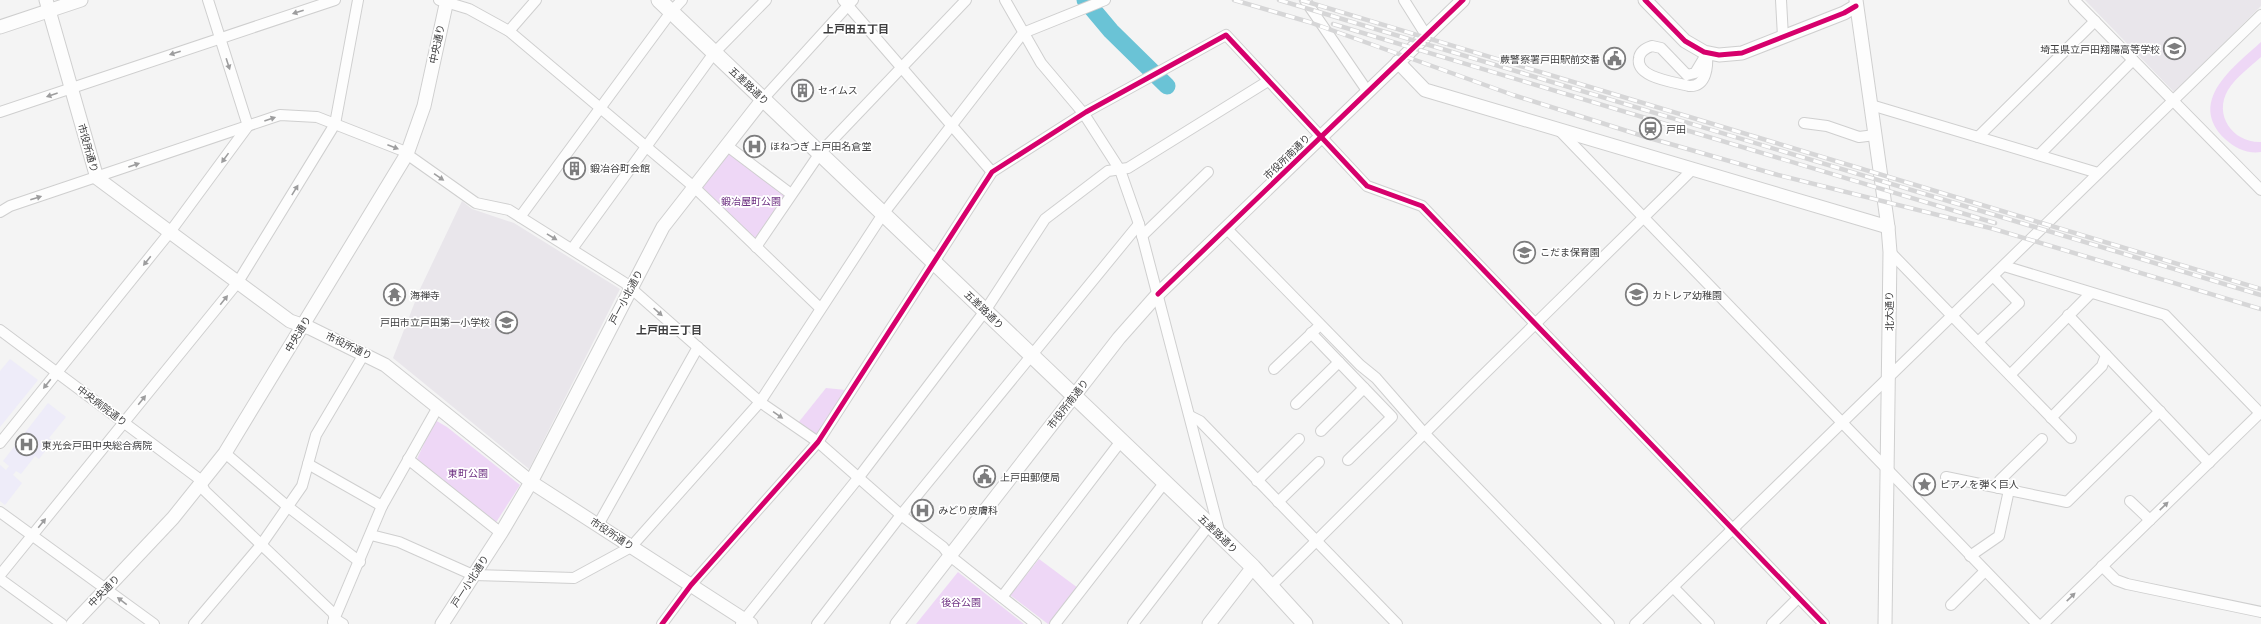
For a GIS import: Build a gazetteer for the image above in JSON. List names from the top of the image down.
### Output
{
  "streets": {
    "main road": ["五差路通り"],
    "street": [
      "中央通り",
      "市役所通り",
      "市役所南通り",
      "戸一小北通り",
      "北大通り",
      "中央病院通り"
    ]
  },
  "crossings": [
    ["中央通り", "市役所通り"],
    ["中央通り", "中央病院通り"],
    ["五差路通り", "市役所南通り"],
    ["五差路通り", "戸一小北通り"],
    ["市役所通り", "戸一小北通り"]
  ],
  "districts": ["上戸田五丁目", "上戸田三丁目"],
  "parks": ["鍛冶屋町公園", "東町公園", "後谷公園"],
  "places": {
    "school or university": [
      "埼玉県立戸田翔陽高等学校",
      "こだま保育園",
      "カトレア幼稚園",
      "戸田市立戸田第一小学校"
    ],
    "public building": ["蕨警察署戸田駅前交番", "上戸田郵便局"],
    "building": ["セイムス", "鍛冶谷町会館"],
    "station": ["戸田"],
    "hospital": ["ほねつぎ 上戸田名倉堂", "東光会戸田中央総合病院", "みどり皮膚科"],
    "temple": ["海禅寺"],
    "place": ["ピアノを弾く巨人"]
  }
}
